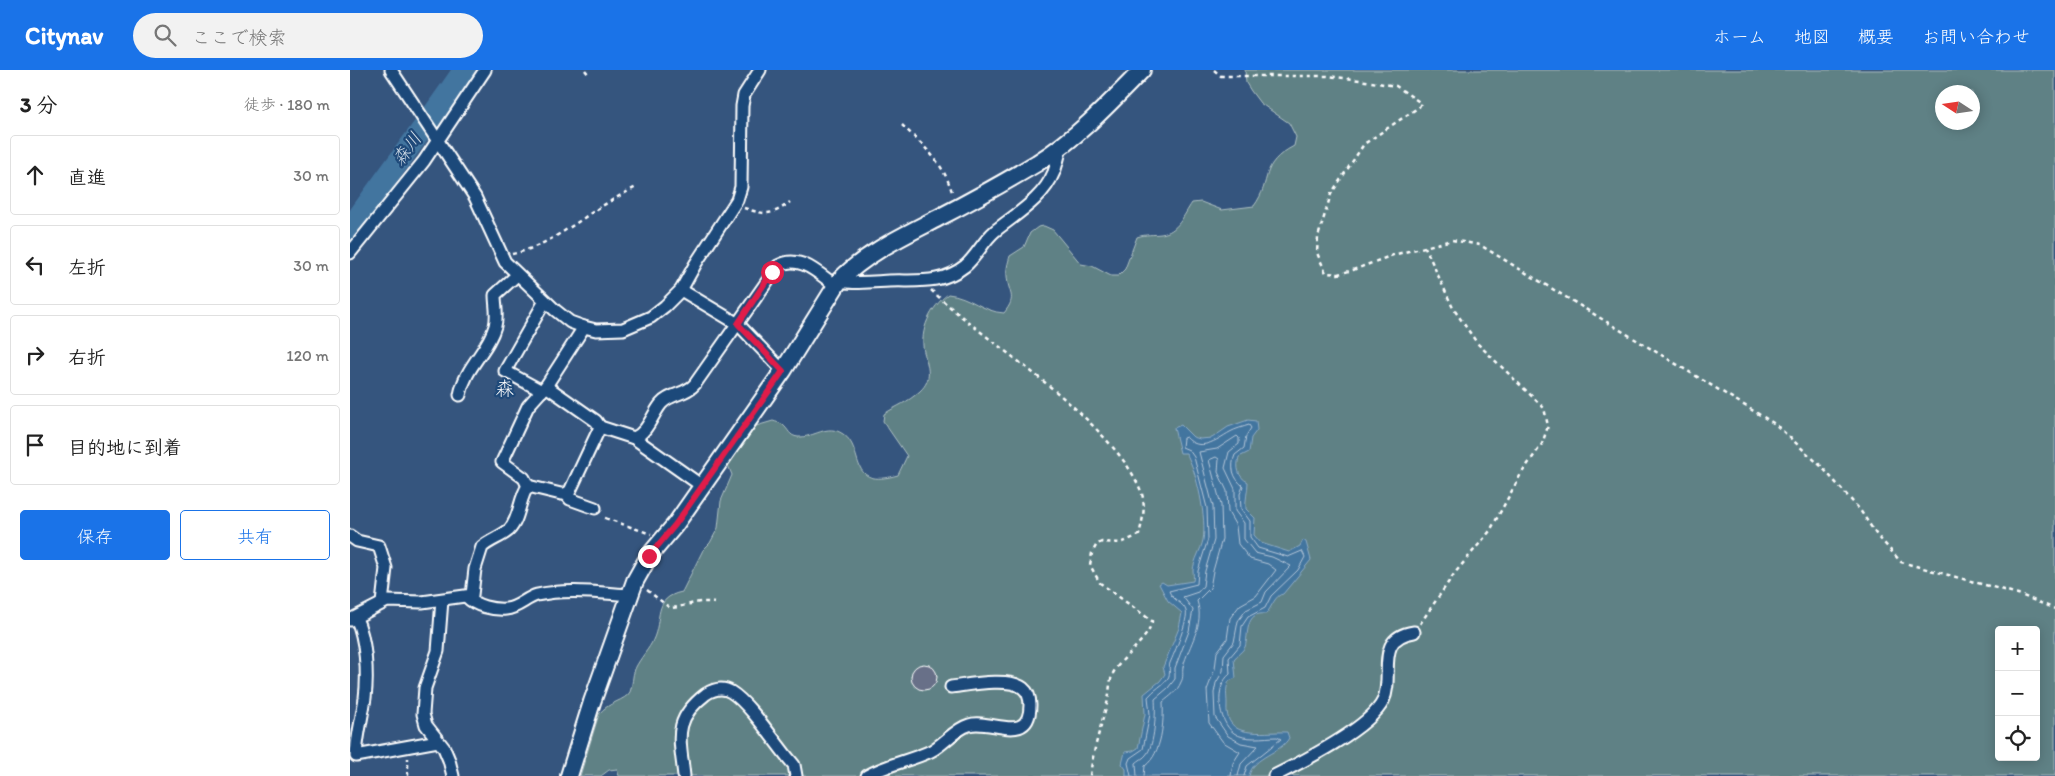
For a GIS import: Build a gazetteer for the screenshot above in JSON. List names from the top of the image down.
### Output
{
  "districts": ["森"],
  "water": ["森川"],
  "north": "left",
  "page": {
    "header": "Citynav",
    "search": "ここで検索",
    "nav": [
      "ホーム",
      "地図",
      "概要",
      "お問い合わせ"
    ],
    "heading": ["3 分", "徒歩 · 180 m"],
    "list": [
      ["直進", "30 m"],
      ["左折", "30 m"],
      ["右折", "120 m"],
      "目的地に到着"
    ],
    "buttons": ["保存", "共有"],
    "map_buttons": ["+", "−"]
  }
}
